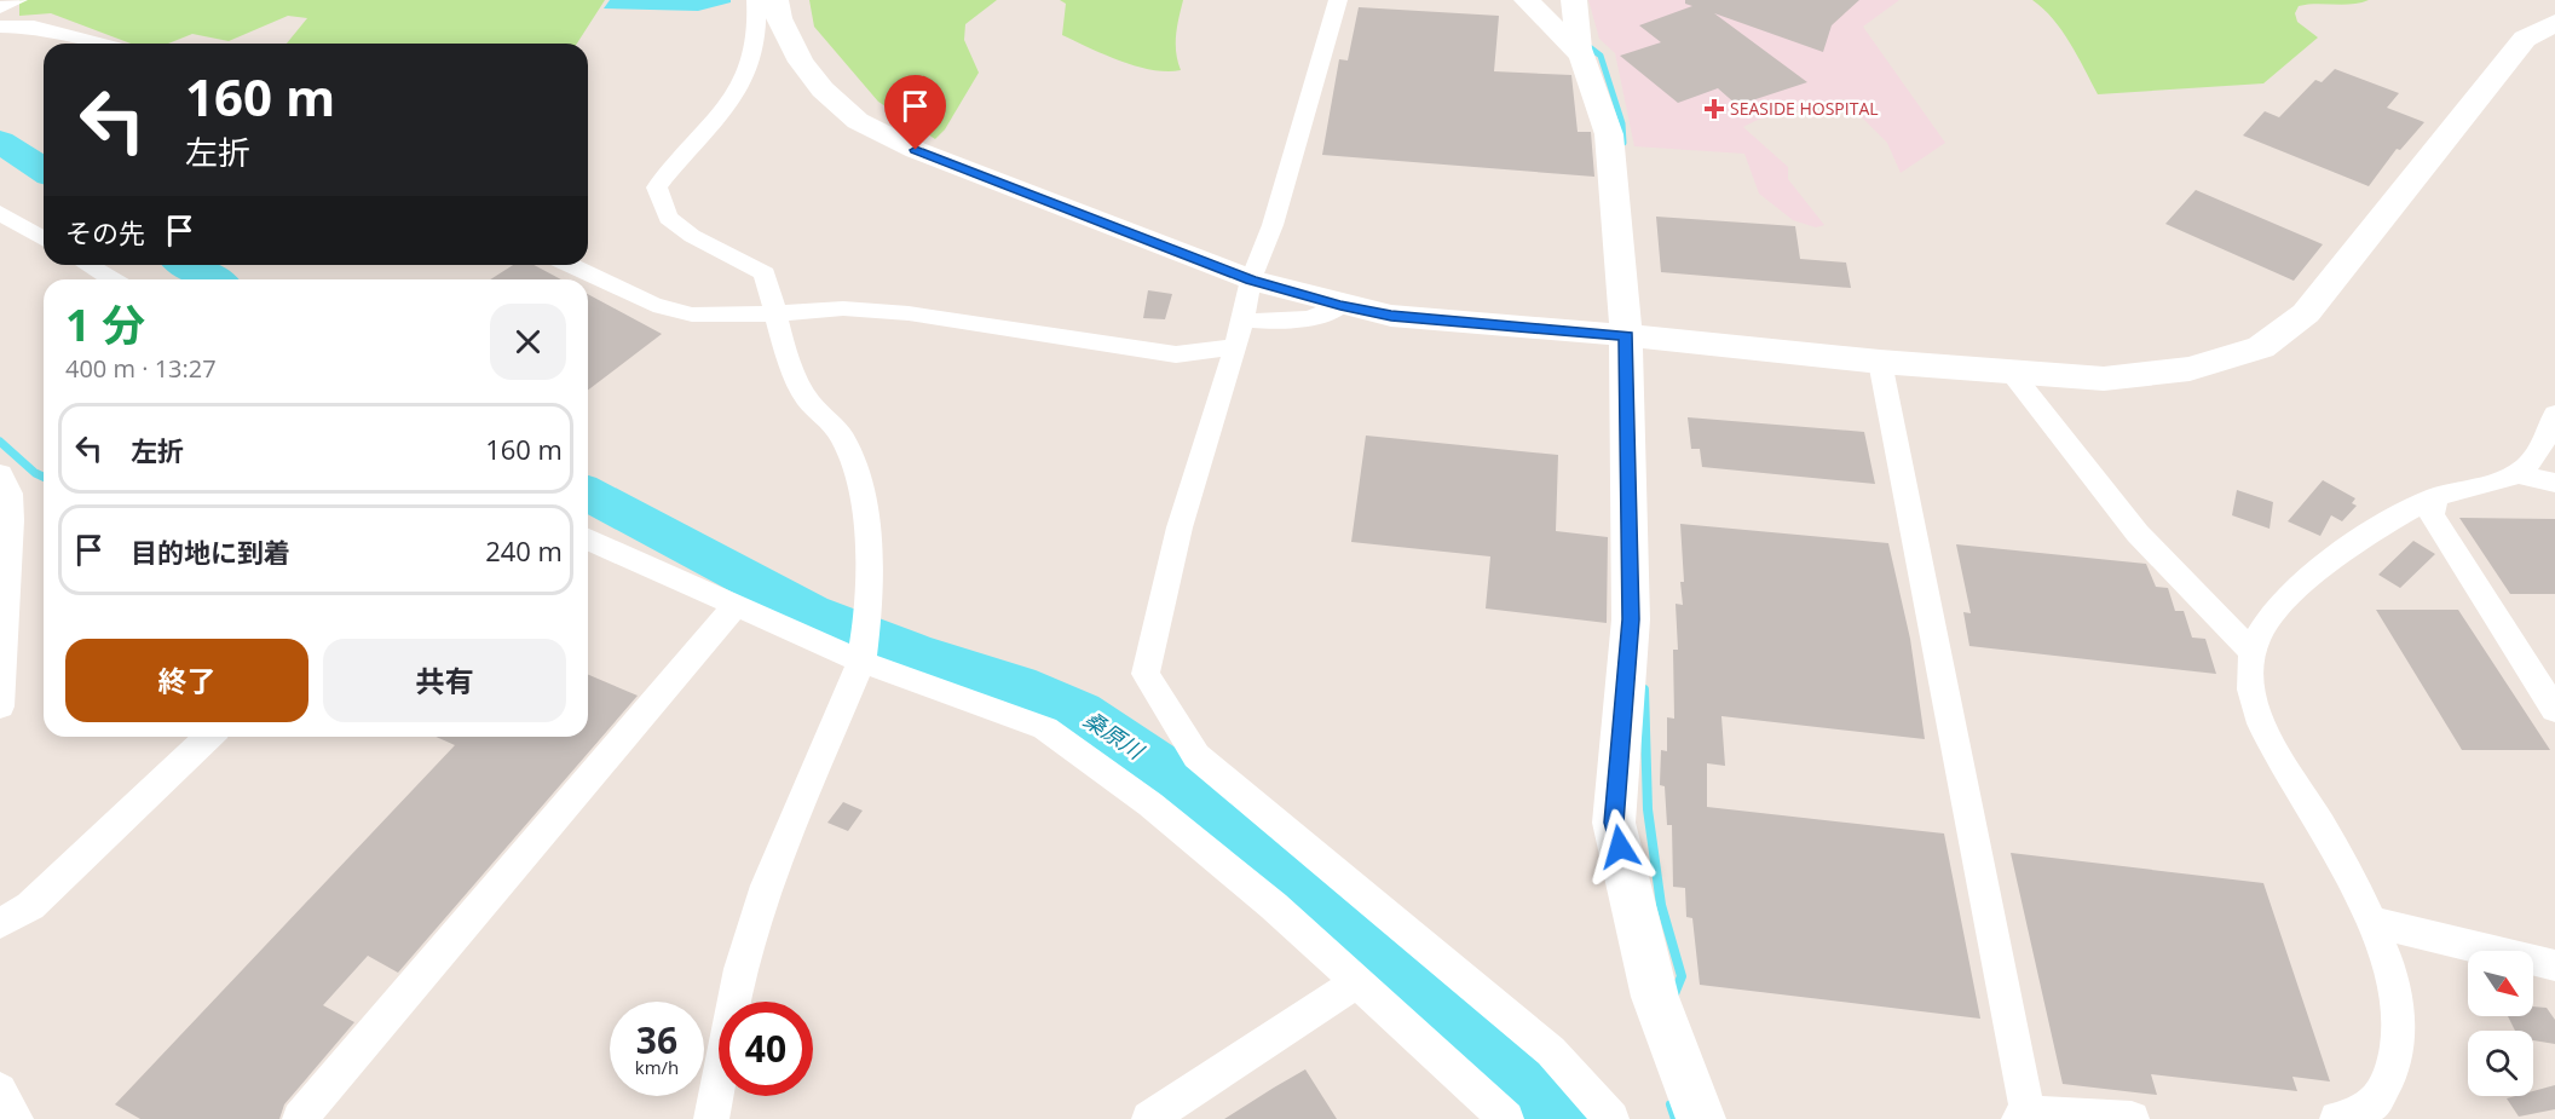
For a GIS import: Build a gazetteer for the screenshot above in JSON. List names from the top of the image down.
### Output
{
  "water": ["桑原川"],
  "places": {
    "health": ["SEASIDE HOSPITAL"]
  },
  "north": "bottom right",
  "page": {
    "turn": ["160 m", "左折"],
    "then": "その先",
    "heading": ["1 分", "400 m · 13:27"],
    "list": [
      {
        "name": "左折",
        "value": "160 m"
      },
      {
        "name": "目的地に到着",
        "value": "240 m"
      }
    ],
    "buttons": ["終了", "共有"],
    "speed": "36 km/h",
    "limit": "40"
  }
}
